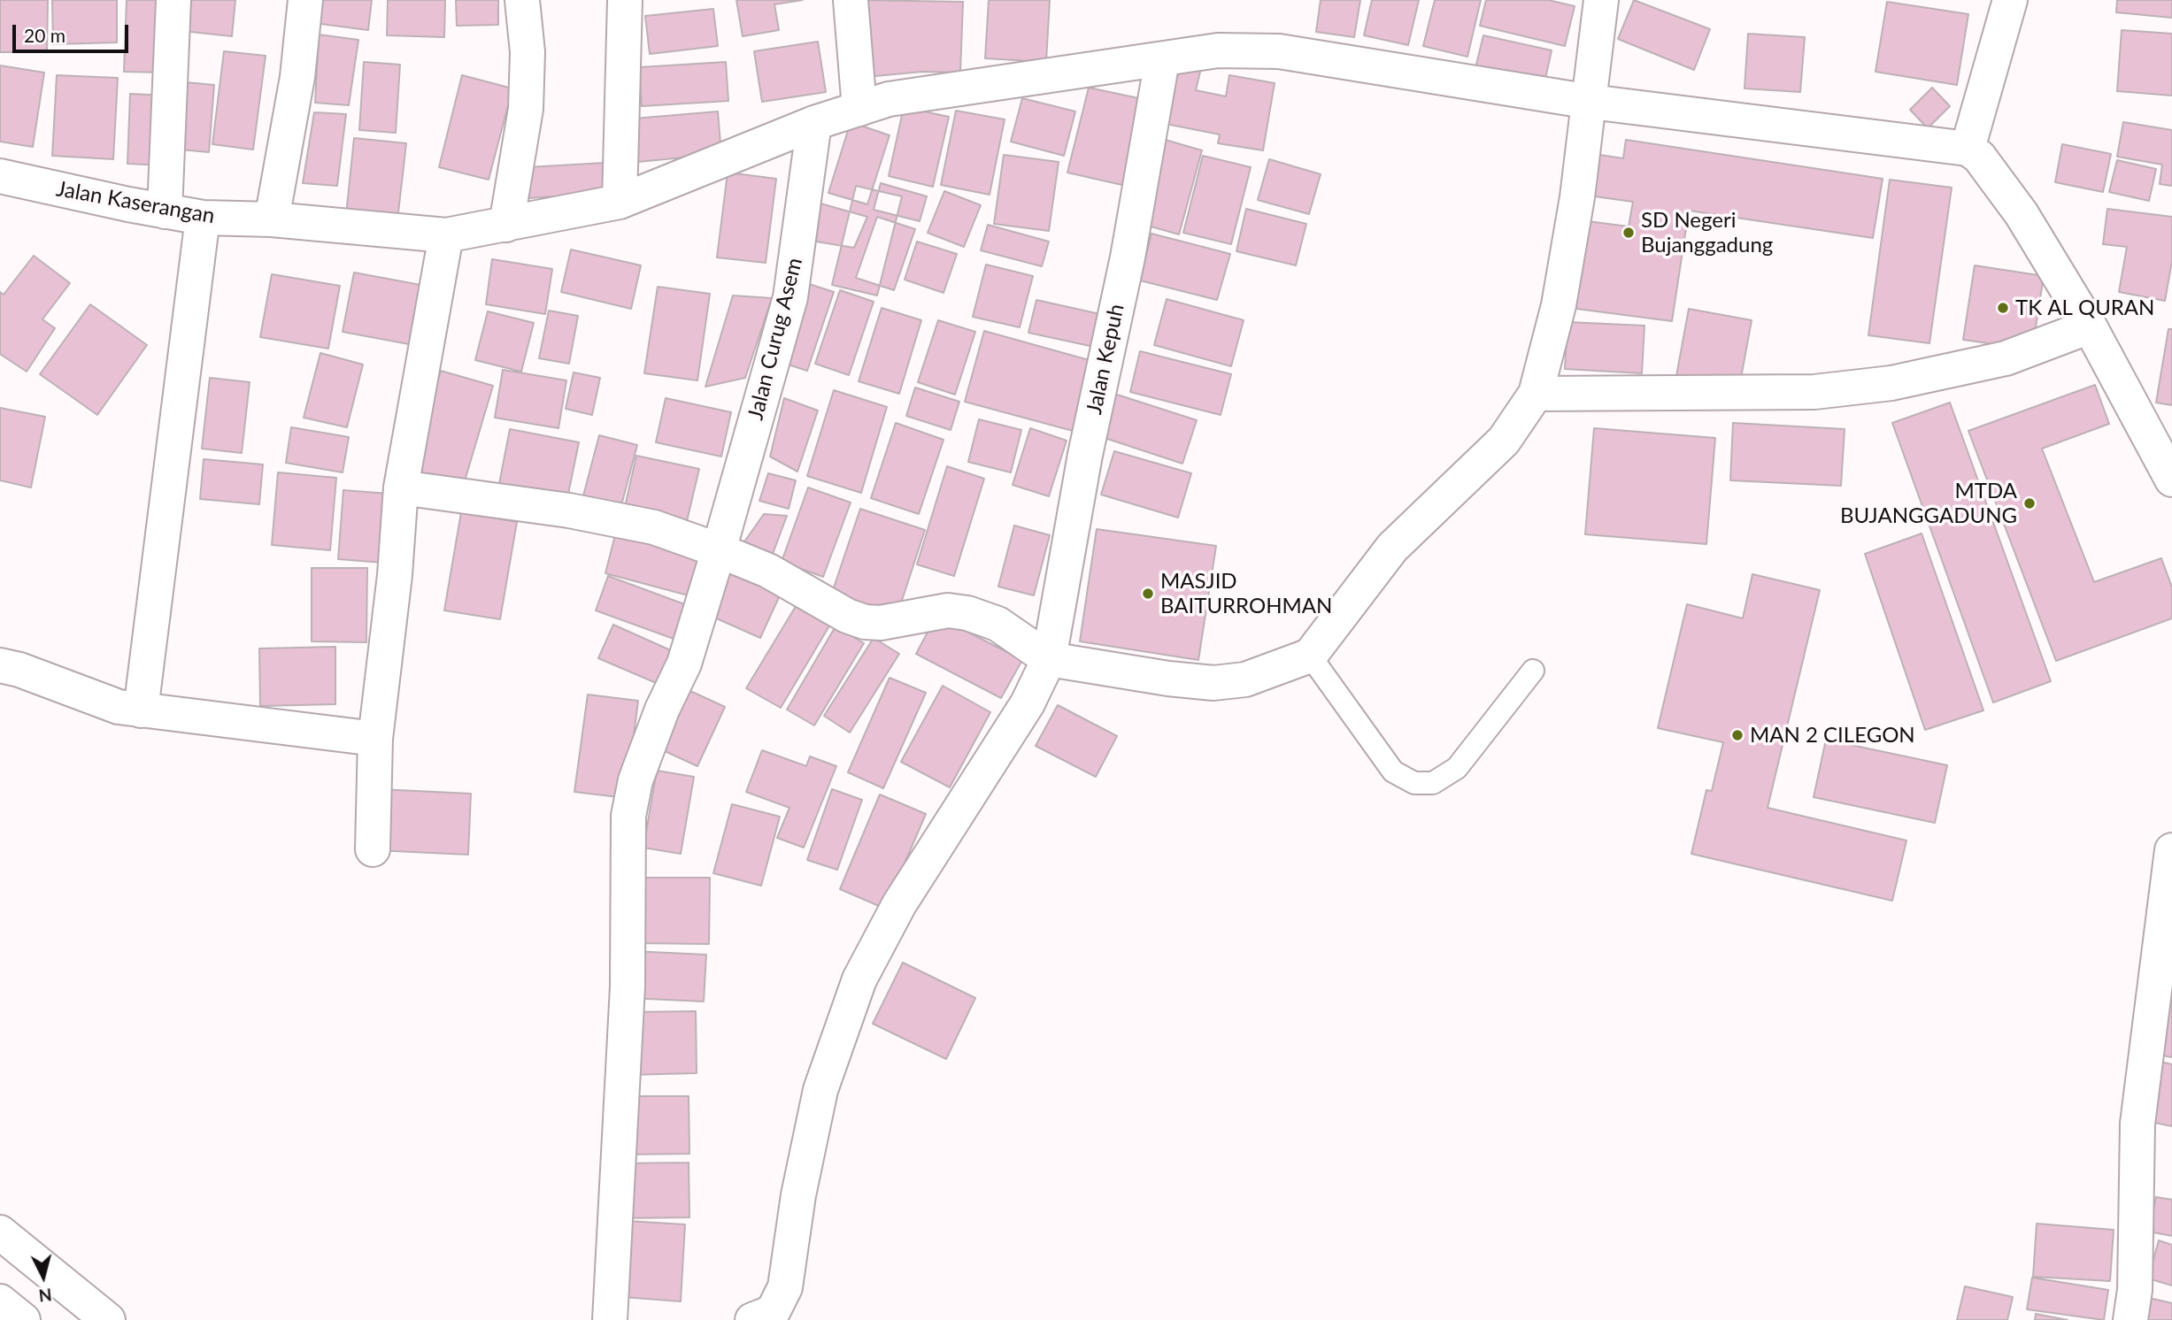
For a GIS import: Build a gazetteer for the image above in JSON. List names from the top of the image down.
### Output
{
  "streets": {
    "main road": ["Jalan Kaserangan", "Jalan Curug Asem", "Jalan Kepuh"]
  },
  "crossings": [
    ["Jalan Kaserangan", "Jalan Curug Asem"],
    ["Jalan Kaserangan", "Jalan Kepuh"]
  ],
  "places": [
    "SD Negeri Bujanggadung",
    "TK AL QURAN",
    "MTDA BUJANGGADUNG",
    "MASJID BAITURROHMAN",
    "MAN 2 CILEGON"
  ],
  "scale_bar": "20 m",
  "north": "bottom"
}
